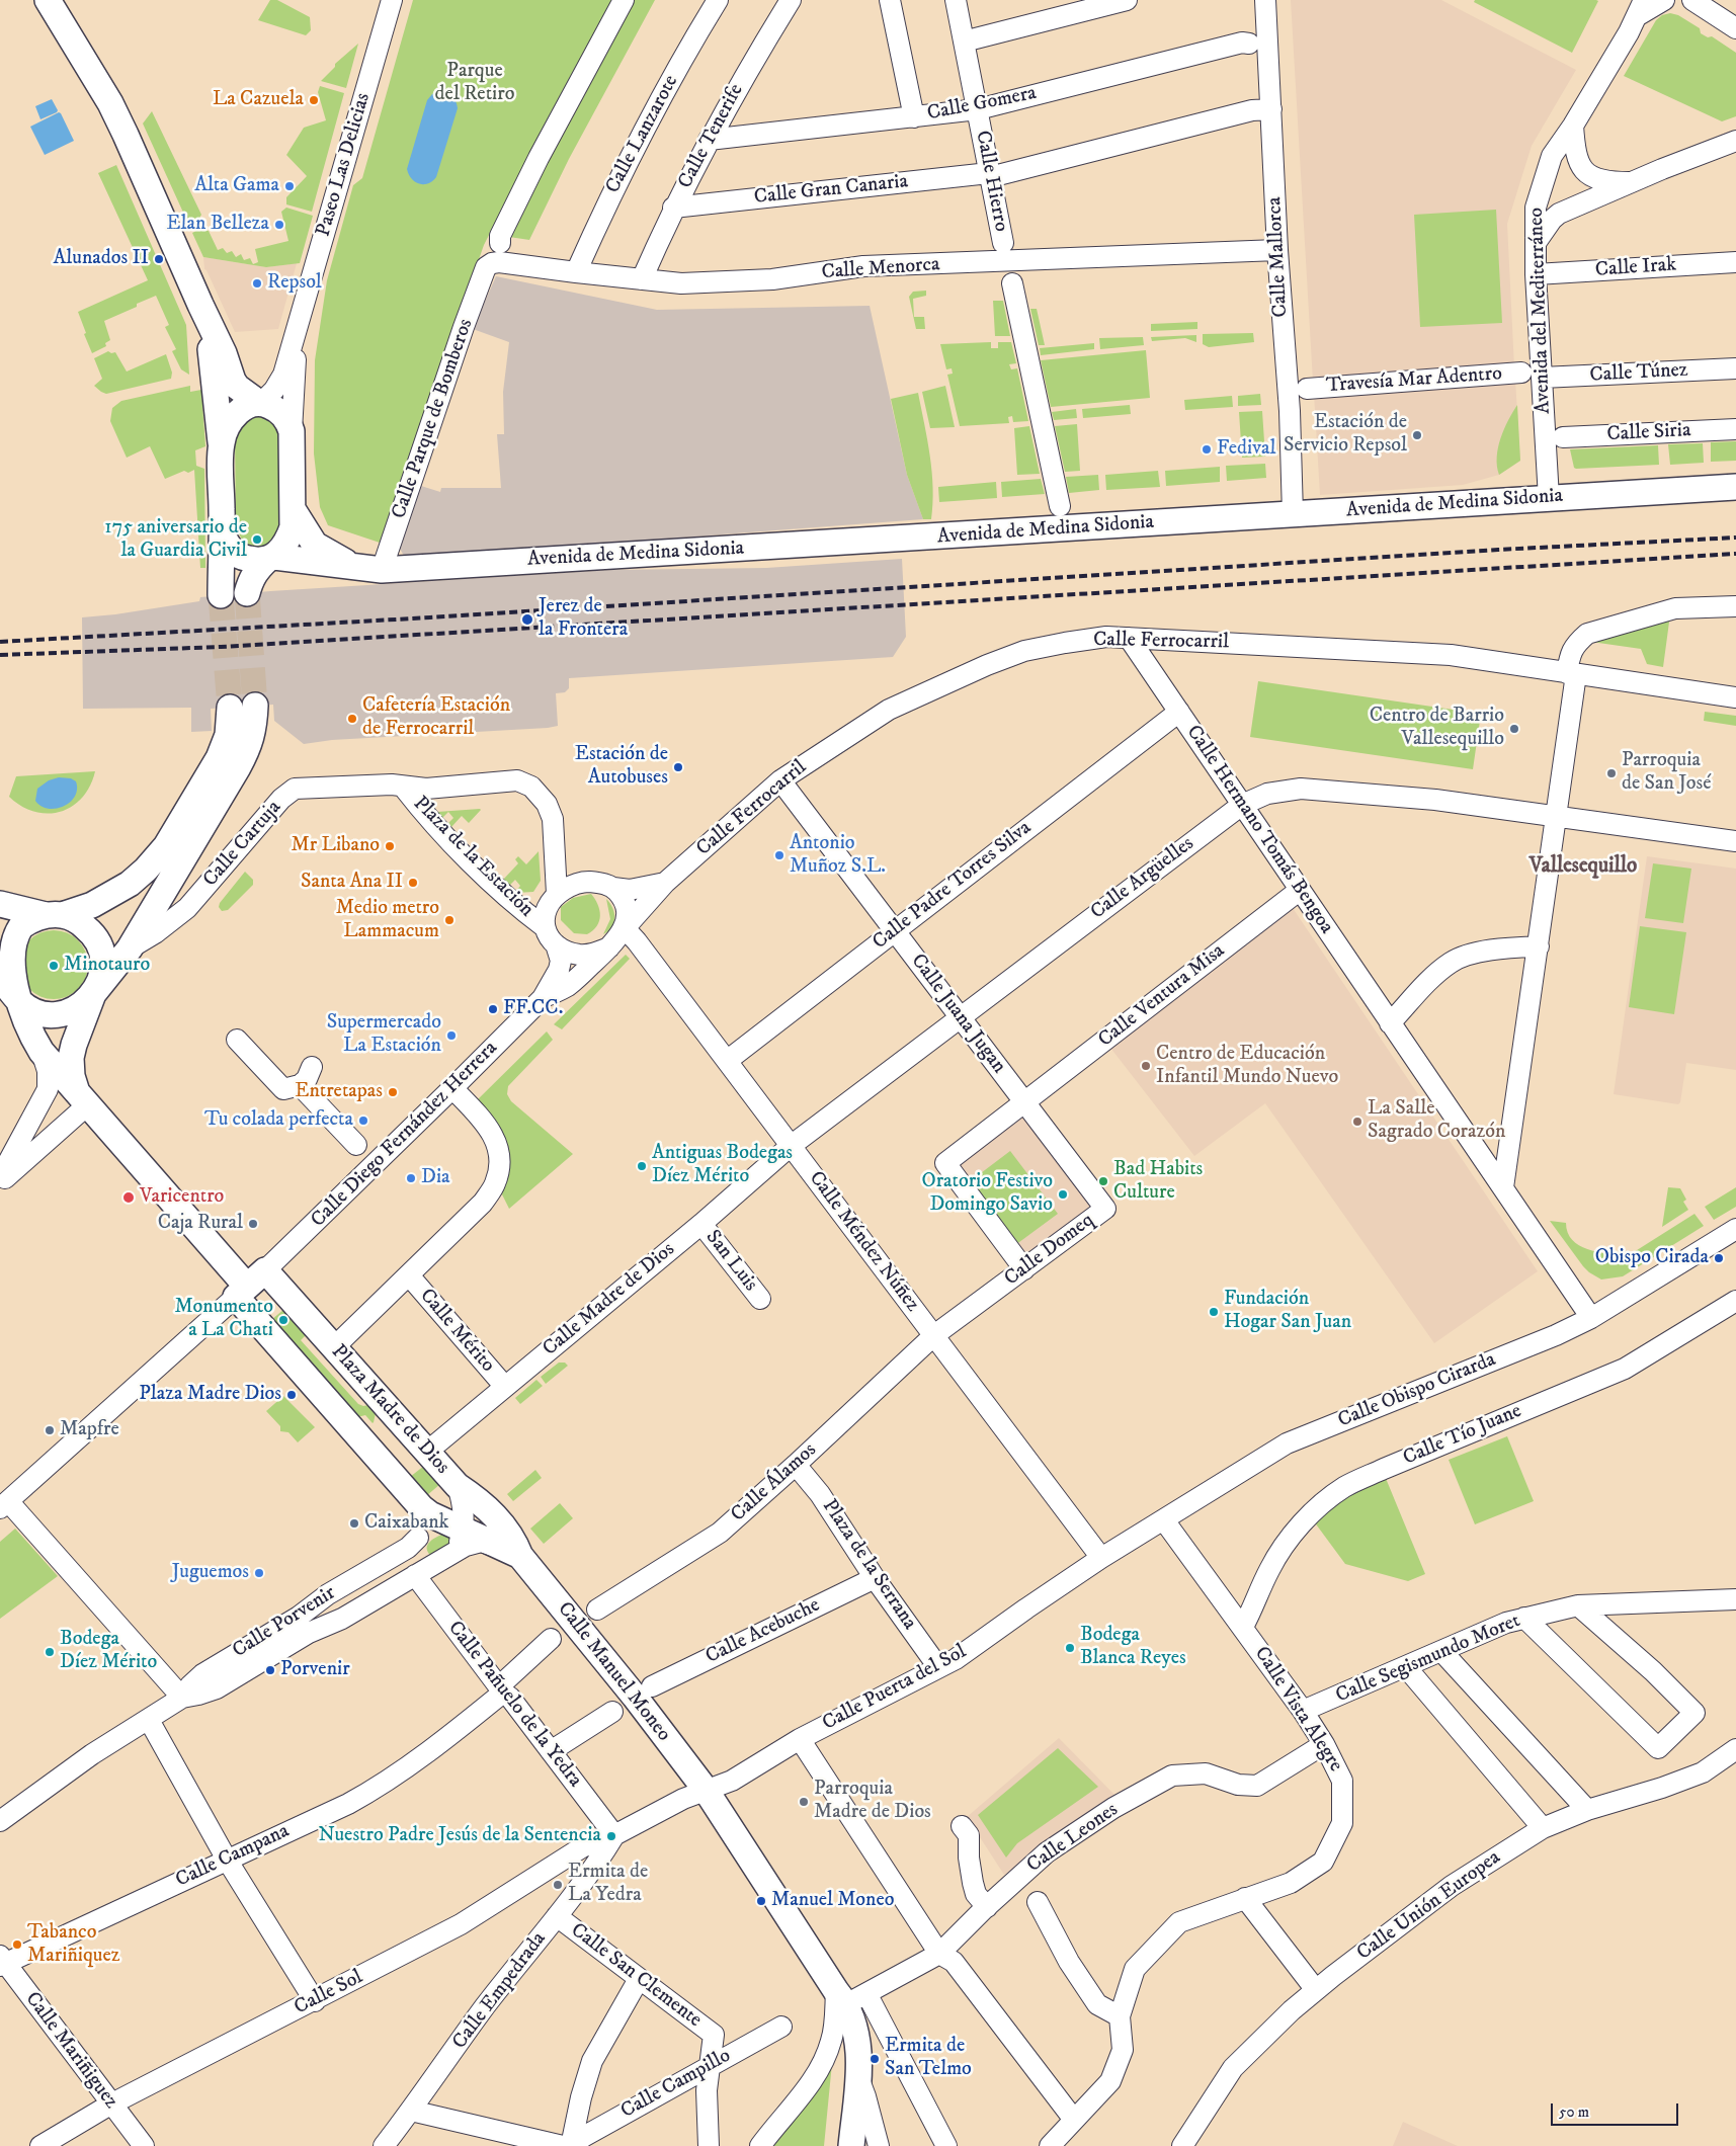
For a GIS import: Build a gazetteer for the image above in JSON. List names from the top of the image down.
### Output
{
  "streets": {
    "main road": [
      "Avenida de Medina Sidonia",
      "Calle Cartuja",
      "Plaza Madre de Dios",
      "Calle Manuel Moneo"
    ],
    "street": [
      "Calle Gomera",
      "Calle Lanzarote",
      "Calle Tenerife",
      "Paseo Las Delicias",
      "Calle Hierro",
      "Calle Gran Canaria",
      "Calle Mallorca",
      "Calle Irak",
      "Calle Menorca",
      "Avenida del Mediterráneo",
      "Calle Túnez",
      "Travesía Mar Adentro",
      "Calle Parque de Bomberos",
      "Calle Siria",
      "Calle Ferrocarril",
      "Calle Hermano Tomás Bengoa",
      "Plaza de la Estación",
      "Calle Argüelles",
      "Calle Padre Torres Silva",
      "Calle Ventura Misa",
      "Calle Juana Jugan",
      "Calle Diego Fernández Herrera",
      "Calle Méndez Núñez",
      "Calle Domeq",
      "San Luis",
      "Calle Madre de Dios",
      "Calle Mérito",
      "Calle Obispo Cirarda",
      "Calle Tío Juane",
      "Calle Álamos",
      "Plaza de la Serrana",
      "Calle Porvenir",
      "Calle Acebuche",
      "Calle Segismundo Moret",
      "Calle Puerta del Sol",
      "Calle Pañuelo de la Yedra",
      "Calle Vista Alegre",
      "Calle Leones",
      "Calle Campana",
      "Calle Unión Europea",
      "Calle San Clemente",
      "Calle Empedrada",
      "Calle Sol",
      "Calle Mariñiguez",
      "Calle Campillo"
    ]
  },
  "crossings": [
    ["Calle Gomera", "Calle Tenerife"],
    ["Calle Gomera", "Calle Hierro"],
    ["Calle Lanzarote", "Calle Menorca"],
    ["Calle Tenerife", "Calle Gran Canaria"],
    ["Calle Tenerife", "Calle Menorca"],
    ["Calle Hierro", "Calle Gran Canaria"],
    ["Calle Gran Canaria", "Calle Mallorca"],
    ["Calle Mallorca", "Calle Menorca"],
    ["Calle Mallorca", "Avenida de Medina Sidonia"],
    ["Calle Irak", "Avenida del Mediterráneo"],
    ["Calle Menorca", "Calle Parque de Bomberos"],
    ["Avenida del Mediterráneo", "Calle Túnez"],
    ["Avenida del Mediterráneo", "Avenida de Medina Sidonia"],
    ["Calle Parque de Bomberos", "Avenida de Medina Sidonia"],
    ["Calle Ferrocarril", "Calle Hermano Tomás Bengoa"],
    ["Calle Ferrocarril", "Plaza de la Estación"],
    ["Calle Ferrocarril", "Calle Juana Jugan"],
    ["Calle Ferrocarril", "Calle Diego Fernández Herrera"],
    ["Calle Ferrocarril", "Calle Méndez Núñez"],
    ["Calle Hermano Tomás Bengoa", "Calle Argüelles"],
    ["Calle Hermano Tomás Bengoa", "Calle Padre Torres Silva"],
    ["Calle Hermano Tomás Bengoa", "Calle Ventura Misa"],
    ["Calle Hermano Tomás Bengoa", "Calle Obispo Cirarda"],
    ["Calle Cartuja", "Plaza de la Estación"],
    ["Calle Cartuja", "Plaza Madre de Dios"],
    ["Plaza de la Estación", "Calle Diego Fernández Herrera"],
    ["Plaza de la Estación", "Calle Méndez Núñez"],
    ["Calle Argüelles", "Calle Juana Jugan"],
    ["Calle Argüelles", "Calle Méndez Núñez"],
    ["Calle Argüelles", "Calle Madre de Dios"],
    ["Calle Padre Torres Silva", "Calle Juana Jugan"],
    ["Calle Padre Torres Silva", "Calle Méndez Núñez"],
    ["Calle Ventura Misa", "Calle Juana Jugan"],
    ["Calle Ventura Misa", "Calle Domeq"],
    ["Calle Juana Jugan", "Calle Domeq"],
    ["Calle Diego Fernández Herrera", "Calle Méndez Núñez"],
    ["Calle Diego Fernández Herrera", "Calle Mérito"],
    ["Calle Diego Fernández Herrera", "Plaza Madre de Dios"],
    ["Calle Méndez Núñez", "Calle Domeq"],
    ["Calle Méndez Núñez", "Calle Madre de Dios"],
    ["Calle Méndez Núñez", "Calle Obispo Cirarda"],
    ["Calle Méndez Núñez", "Calle Álamos"],
    ["Calle Méndez Núñez", "Calle Puerta del Sol"],
    ["Calle Domeq", "Calle Álamos"],
    ["San Luis", "Calle Madre de Dios"],
    ["Calle Madre de Dios", "Calle Mérito"],
    ["Calle Madre de Dios", "Plaza Madre de Dios"],
    ["Calle Mérito", "Plaza Madre de Dios"],
    ["Calle Obispo Cirarda", "Calle Puerta del Sol"],
    ["Calle Obispo Cirarda", "Calle Vista Alegre"],
    ["Calle Tío Juane", "Calle Vista Alegre"],
    ["Calle Álamos", "Plaza de la Serrana"],
    ["Plaza de la Serrana", "Calle Acebuche"],
    ["Plaza de la Serrana", "Calle Puerta del Sol"],
    ["Calle Porvenir", "Calle Pañuelo de la Yedra"],
    ["Calle Segismundo Moret", "Calle Vista Alegre"],
    ["Calle Manuel Moneo", "Calle Puerta del Sol"],
    ["Calle Manuel Moneo", "Calle Leones"],
    ["Calle Puerta del Sol", "Calle Pañuelo de la Yedra"],
    ["Calle Puerta del Sol", "Calle Empedrada"],
    ["Calle Puerta del Sol", "Calle Sol"],
    ["Calle Pañuelo de la Yedra", "Calle Campana"],
    ["Calle Pañuelo de la Yedra", "Calle Empedrada"],
    ["Calle Pañuelo de la Yedra", "Calle Sol"],
    ["Calle Vista Alegre", "Calle Leones"],
    ["Calle Campana", "Calle Mariñiguez"],
    ["Calle San Clemente", "Calle Empedrada"],
    ["Calle San Clemente", "Calle Campillo"],
    ["Calle Empedrada", "Calle Sol"],
    ["Calle Sol", "Calle Mariñiguez"]
  ],
  "districts": ["Vallesequillo"],
  "parks": ["Parque del Retiro"],
  "places": [
    "La Cazuela",
    "Alta Gama",
    "Elan Belleza",
    "Alunados II",
    "Repsol",
    "Estación de Servicio Repsol",
    "Fedival",
    "175 aniversario de la Guardia Civil",
    "Jerez de la Frontera",
    "Cafetería Estación de Ferrocarril",
    "Centro de Barrio Vallesequillo",
    "Estación de Autobuses",
    "Parroquia de San José",
    "Mr Libano",
    "Antonio Muñoz S.L.",
    "Santa Ana II",
    "Medio metro Lammacum",
    "Minotauro",
    "FF.CC.",
    "Supermercado La Estación",
    "Centro de Educación Infantil Mundo Nuevo",
    "Entretapas",
    "Tu colada perfecta",
    "La Salle Sagrado Corazón",
    "Antiguas Bodegas Díez Mérito",
    "Dia",
    "Bad Habits Culture",
    "Oratorio Festivo Domingo Savio",
    "Varicentro",
    "Caja Rural",
    "Obispo Cirada",
    "Fundación Hogar San Juan",
    "Monumento a La Chati",
    "Plaza Madre Dios",
    "Mapfre",
    "Caixabank",
    "Juguemos",
    "Bodega Blanca Reyes",
    "Bodega Díez Mérito",
    "Porvenir",
    "Parroquia Madre de Dios",
    "Nuestro Padre Jesús de la Sentencia",
    "Ermita de La Yedra",
    "Manuel Moneo",
    "Tabanco Mariñiquez",
    "Ermita de San Telmo"
  ],
  "scale_bar": "50 m"
}
